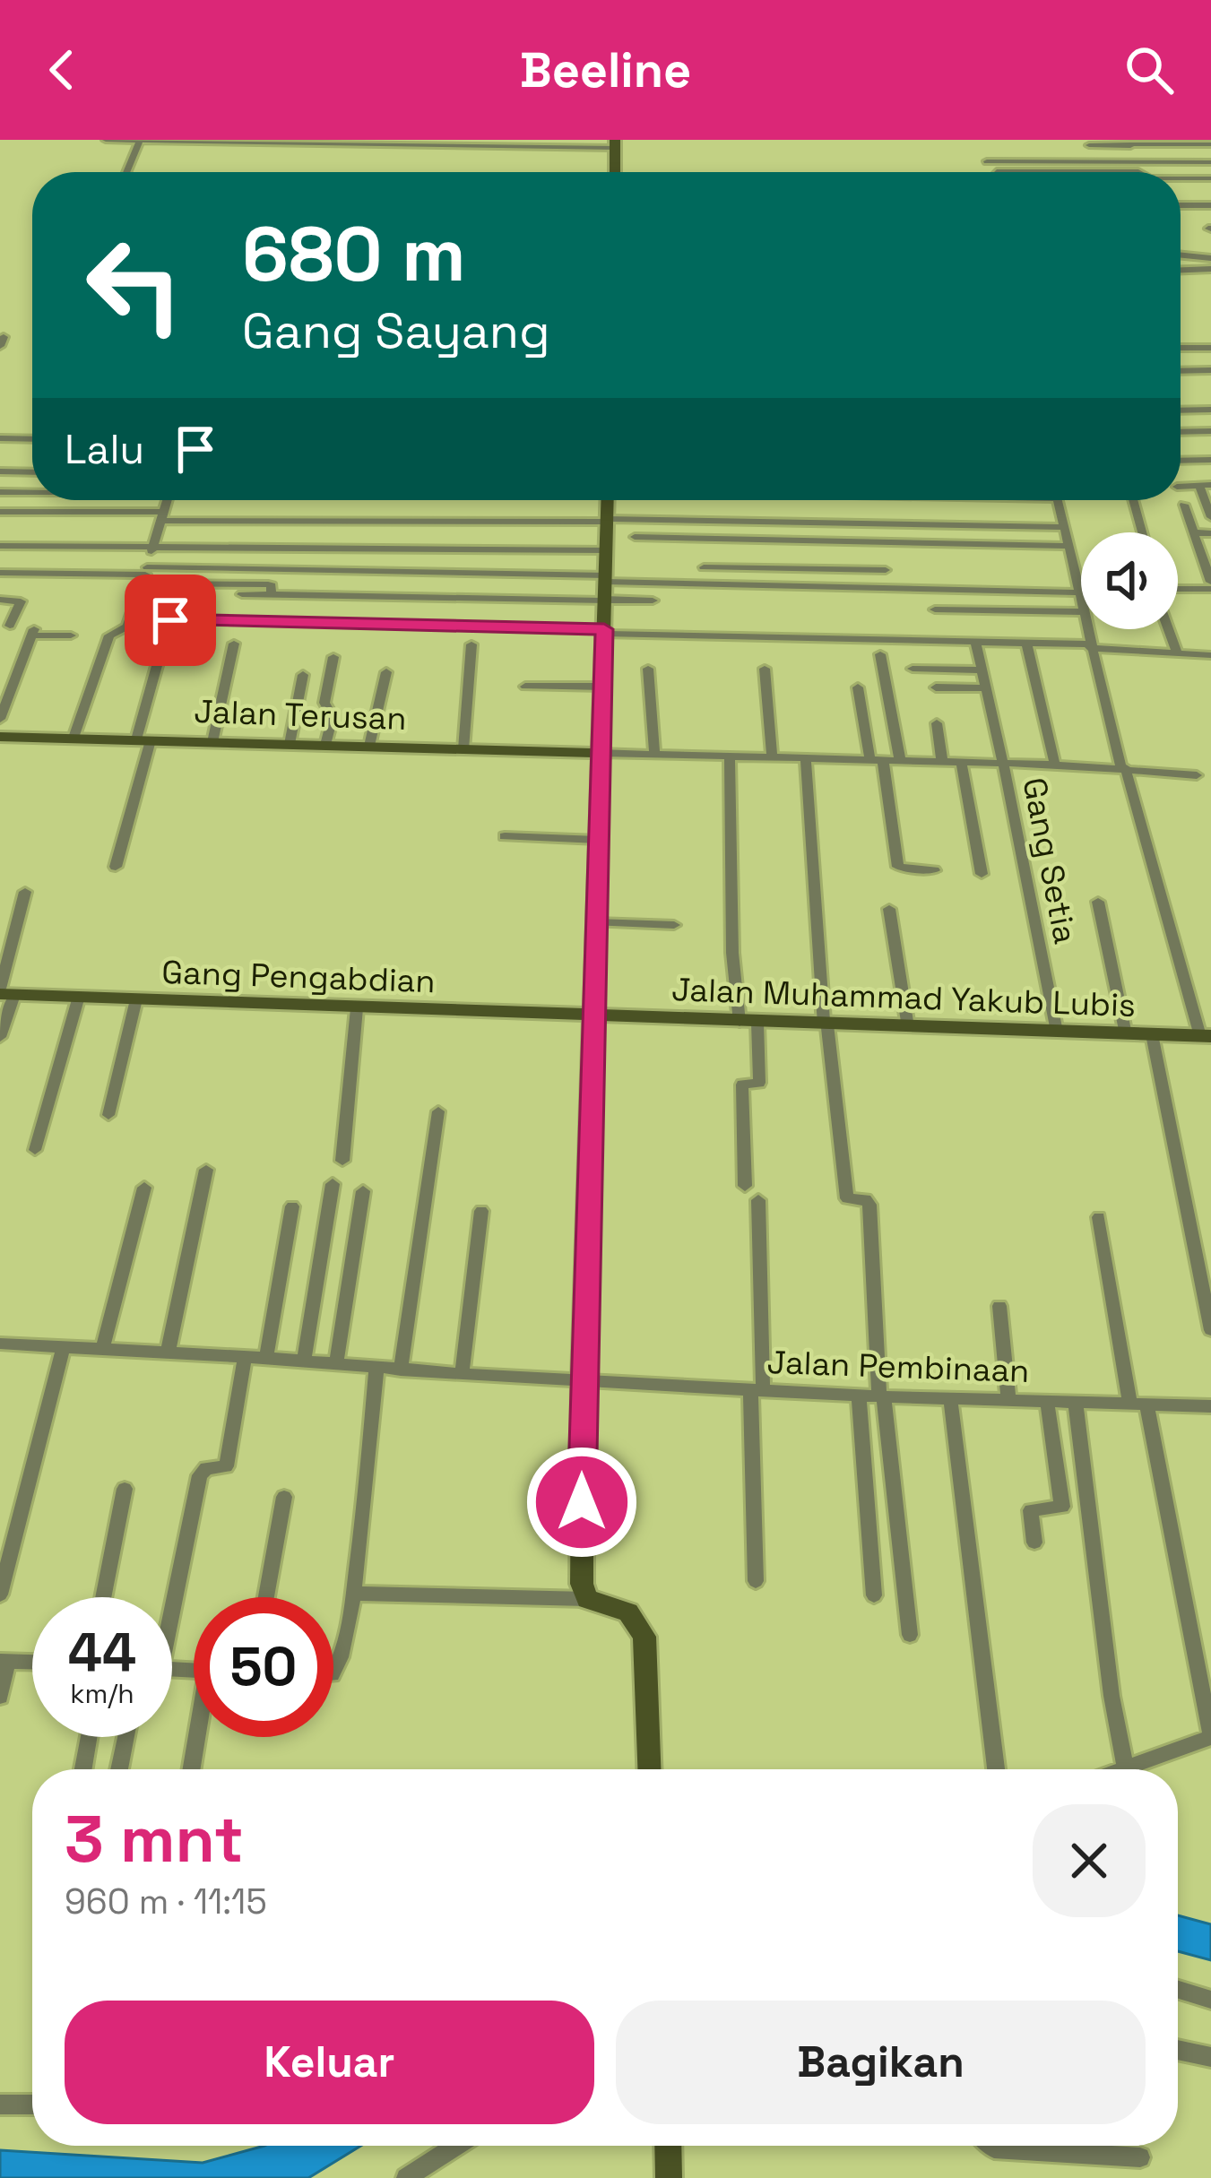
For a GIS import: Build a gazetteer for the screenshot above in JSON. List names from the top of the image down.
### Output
{
  "streets": {
    "main road": ["Jalan Terusan", "Gang Pengabdian", "Jalan Muhammad Yakub Lubis"],
    "street": ["Gang Setia", "Jalan Pembinaan"]
  },
  "crossings": [
    ["Gang Setia", "Jalan Muhammad Yakub Lubis"],
    ["Gang Pengabdian", "Jalan Muhammad Yakub Lubis"]
  ],
  "page": {
    "header": "Beeline",
    "turn": ["680 m", "Gang Sayang"],
    "then": "Lalu",
    "speed": "44 km/h",
    "limit": "50",
    "heading": ["3 mnt", "960 m · 11:15"],
    "buttons": ["Keluar", "Bagikan"]
  }
}
